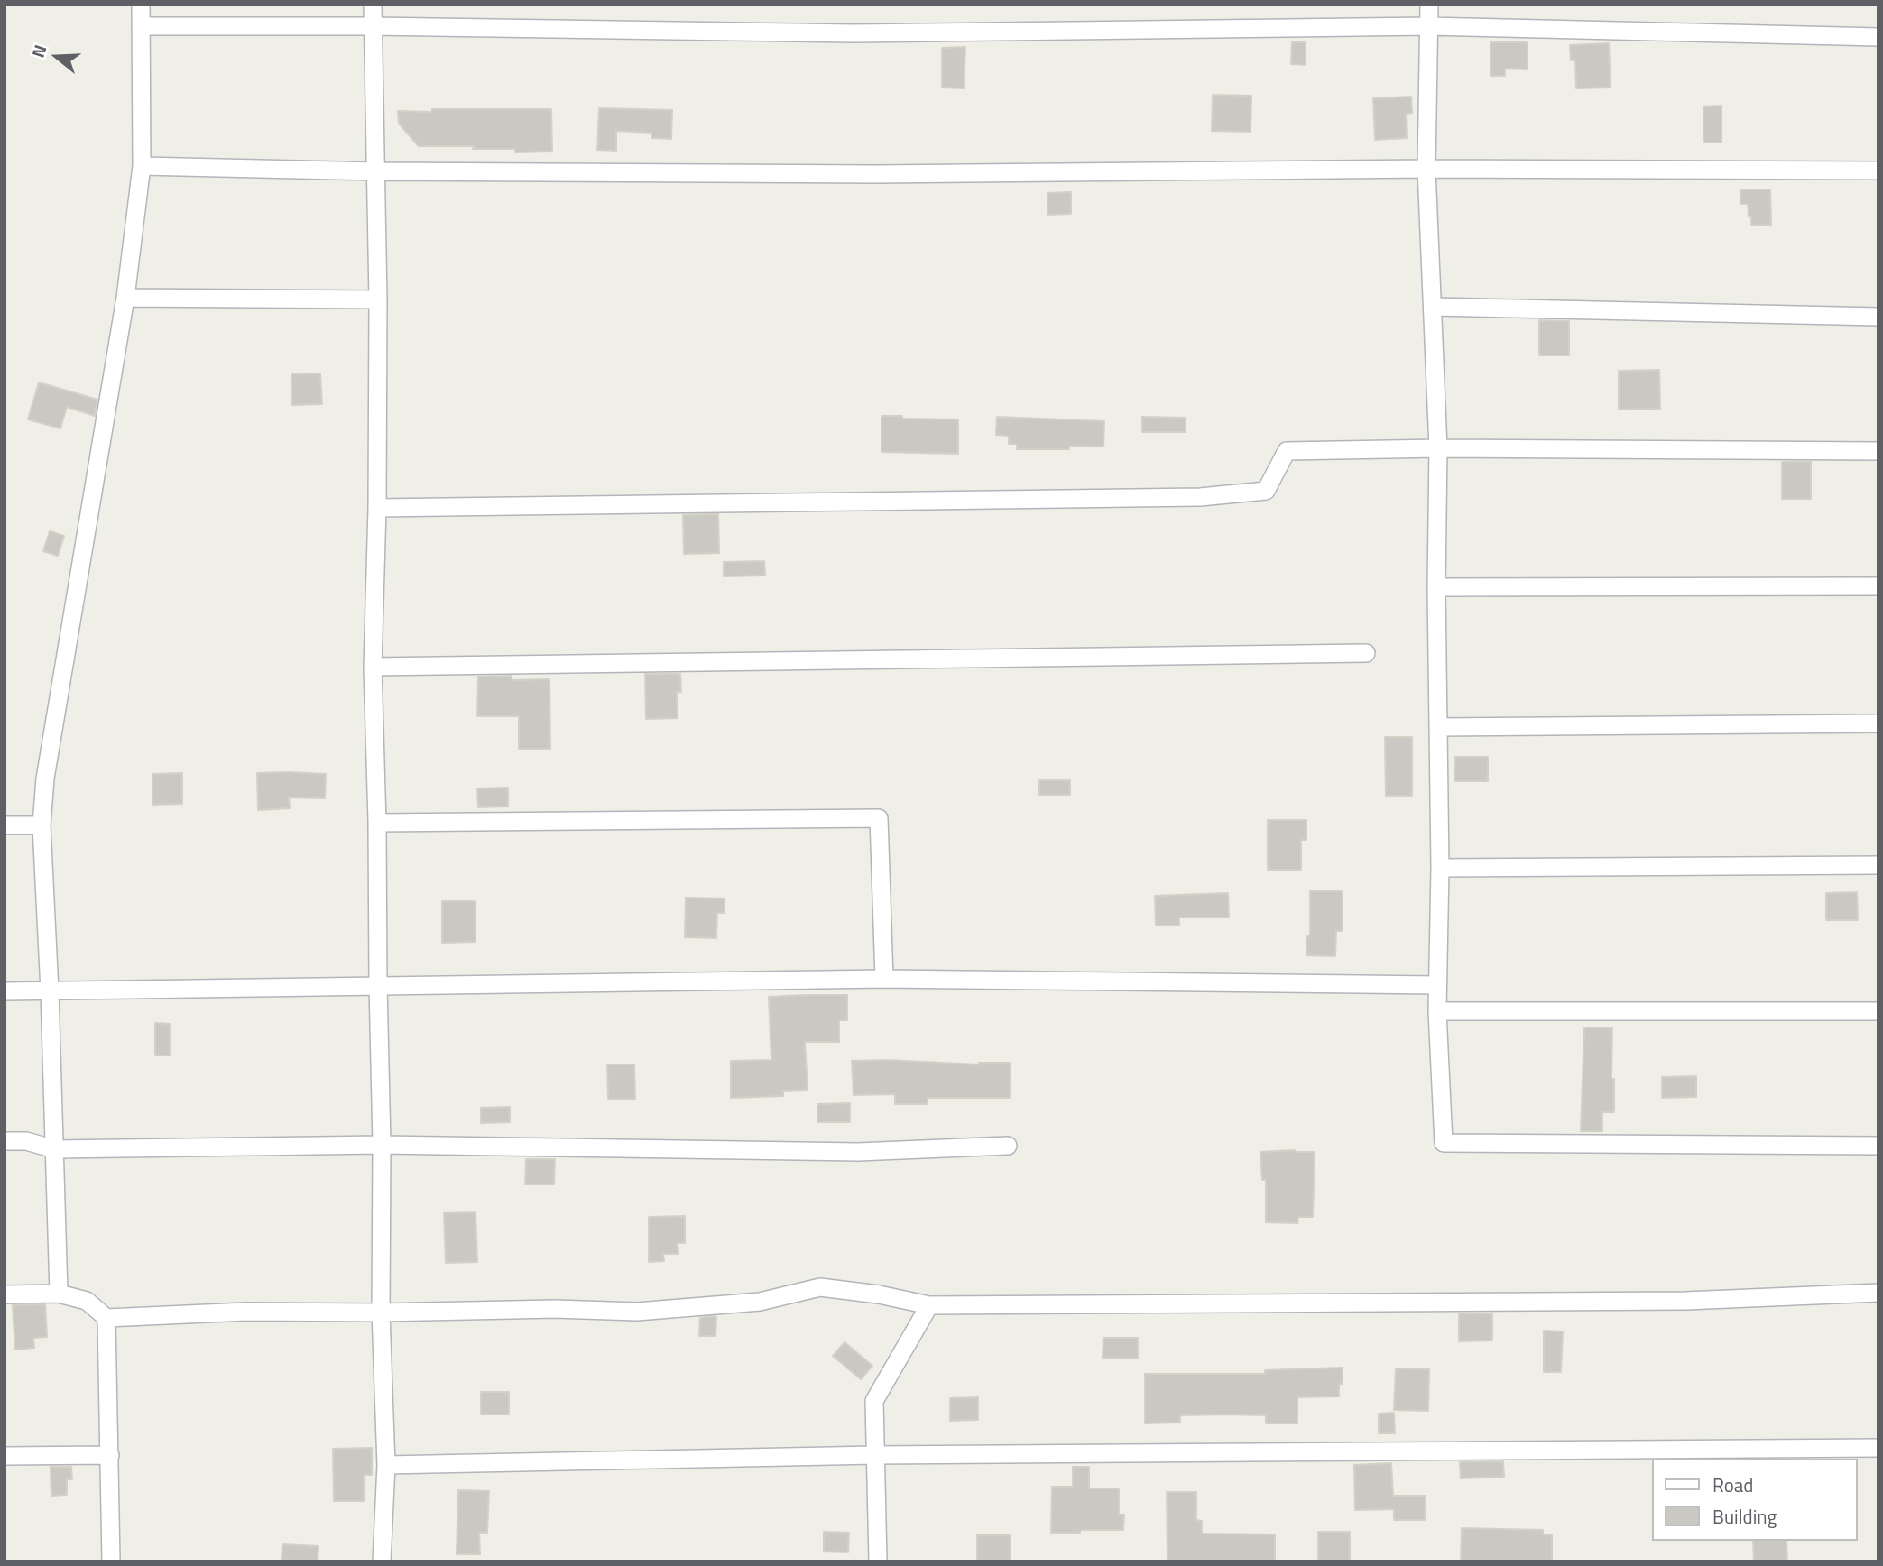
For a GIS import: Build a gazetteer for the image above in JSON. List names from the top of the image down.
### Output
{
  "legend": ["Road", "Building"],
  "north": "left"
}
